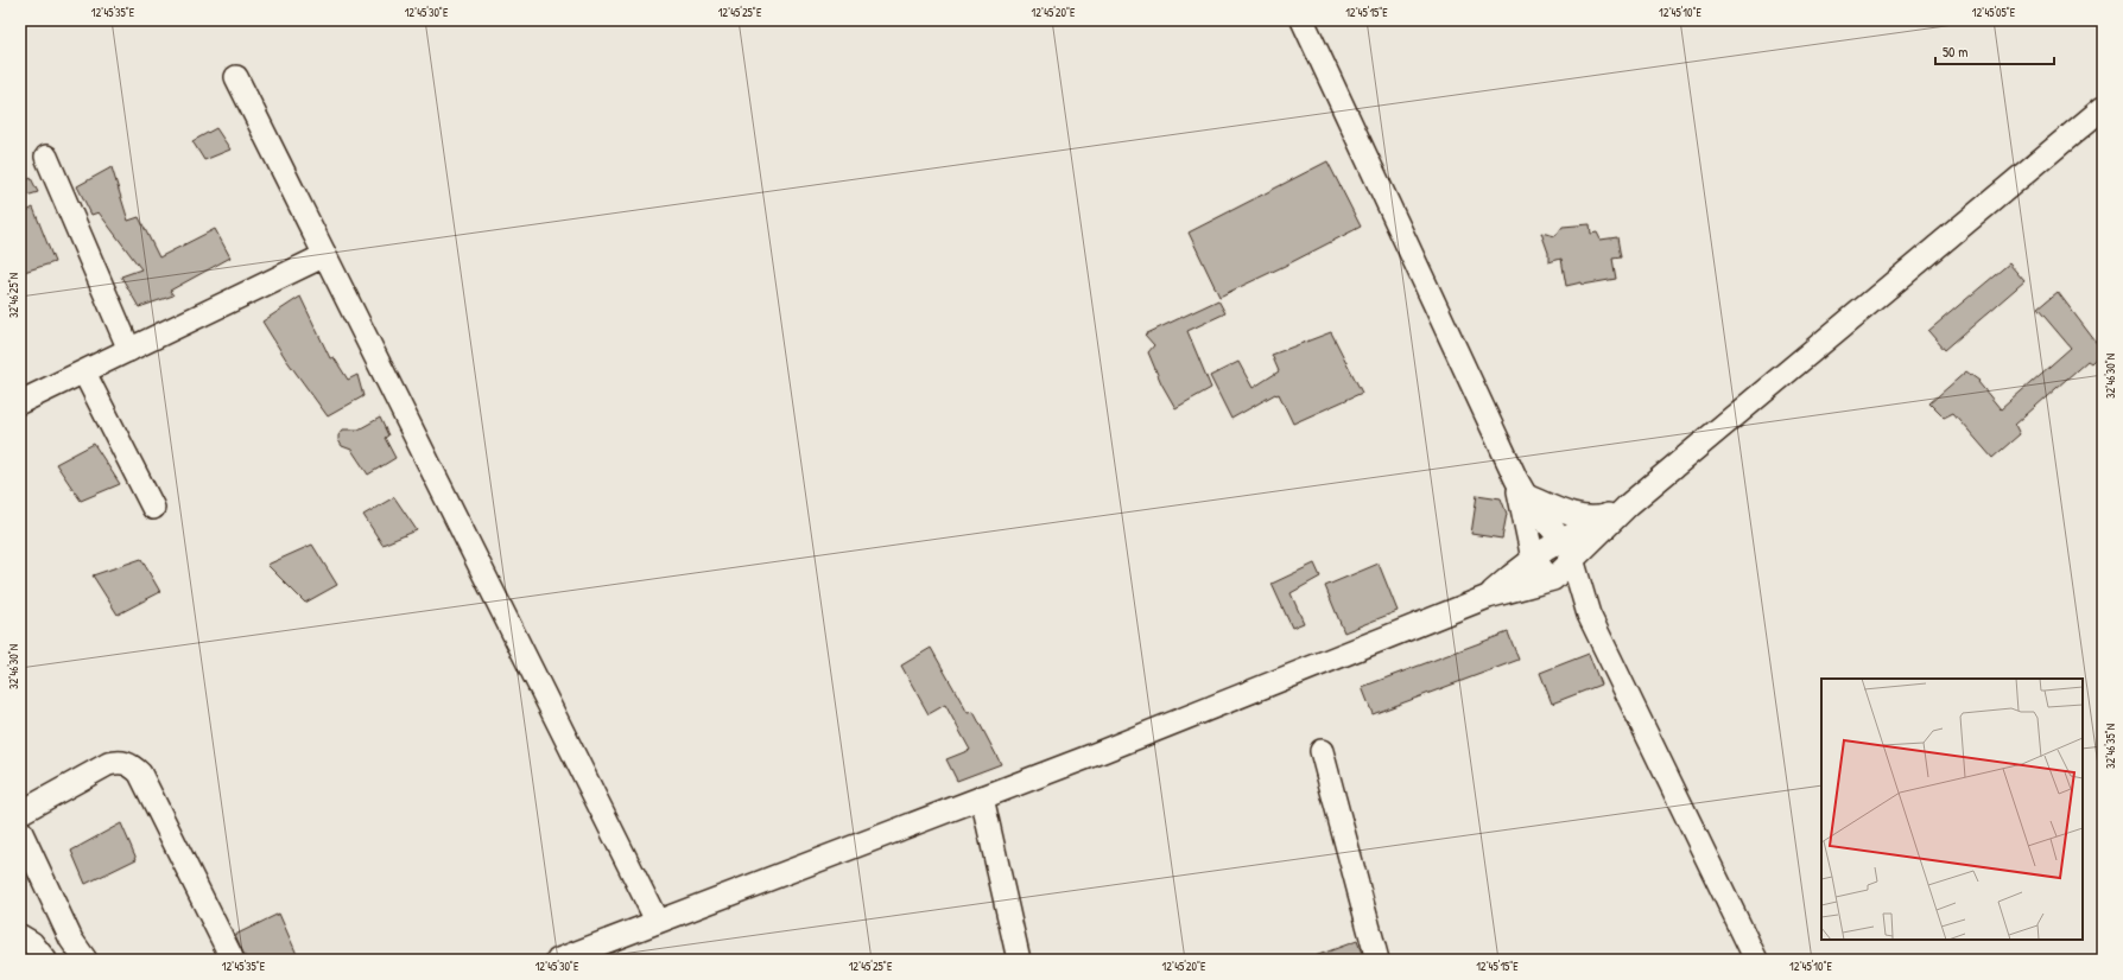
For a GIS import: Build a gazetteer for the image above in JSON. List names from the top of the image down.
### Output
{
  "scale_bar": "50 m",
  "coordinates": [
    "12°45'35\"E",
    "12°45'30\"E",
    "12°45'25\"E",
    "12°45'20\"E",
    "12°45'15\"E",
    "12°45'10\"E",
    "12°45'05\"E",
    "32°46'25\"N",
    "32°46'30\"N",
    "32°46'35\"N"
  ]
}
